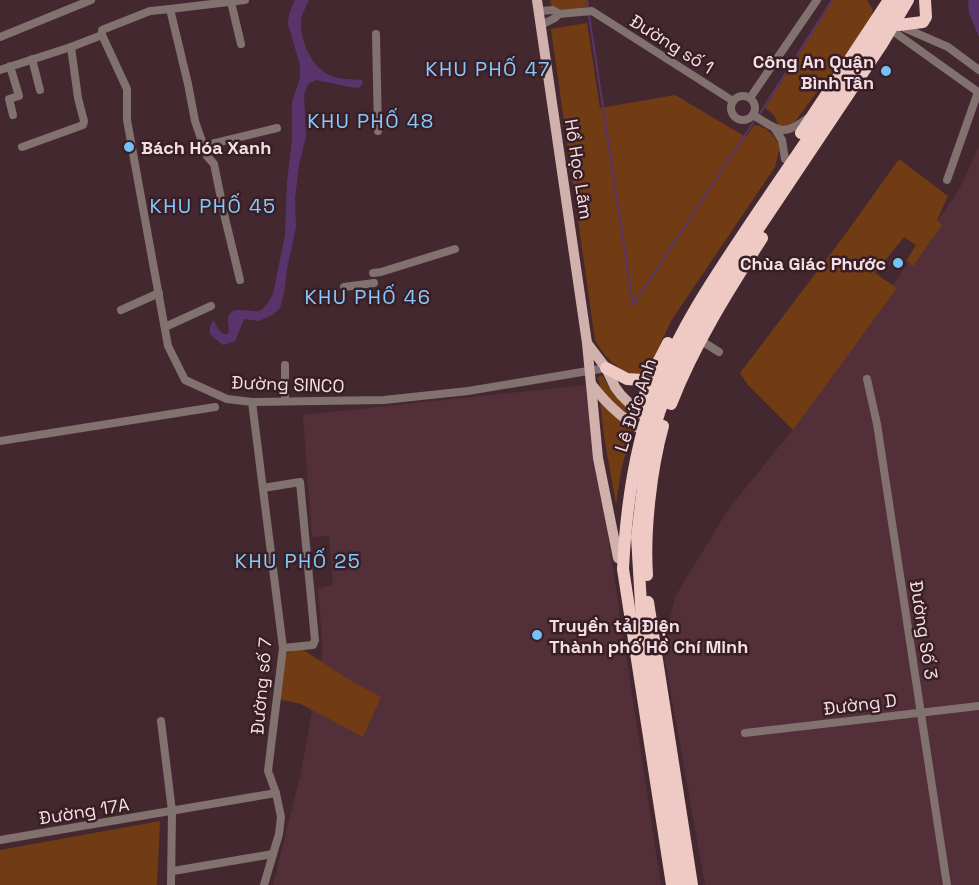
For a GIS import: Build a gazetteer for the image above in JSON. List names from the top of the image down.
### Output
{
  "streets": {
    "highway": ["Lê Đức Anh"],
    "main road": ["Hồ Học Lãm"],
    "street": [
      "Đường số 1",
      "Đường SINCO",
      "Đường Số 3",
      "Đường số 7",
      "Đường D",
      "Đường 17A"
    ]
  },
  "crossings": [
    ["Đường số 1", "Hồ Học Lãm"],
    ["Hồ Học Lãm", "Đường SINCO"],
    ["Hồ Học Lãm", "Lê Đức Anh"],
    ["Đường SINCO", "Đường số 7"],
    ["Đường Số 3", "Đường D"],
    ["Đường số 7", "Đường 17A"]
  ],
  "districts": [
    "KHU PHỐ 47",
    "KHU PHỐ 48",
    "KHU PHỐ 45",
    "KHU PHỐ 46",
    "KHU PHỐ 25"
  ],
  "places": [
    "Công An Quận Bình Tân",
    "Bách Hóa Xanh",
    "Chùa Giác Phước",
    "Truyền tải Điện Thành phố Hồ Chí Minh"
  ]
}
